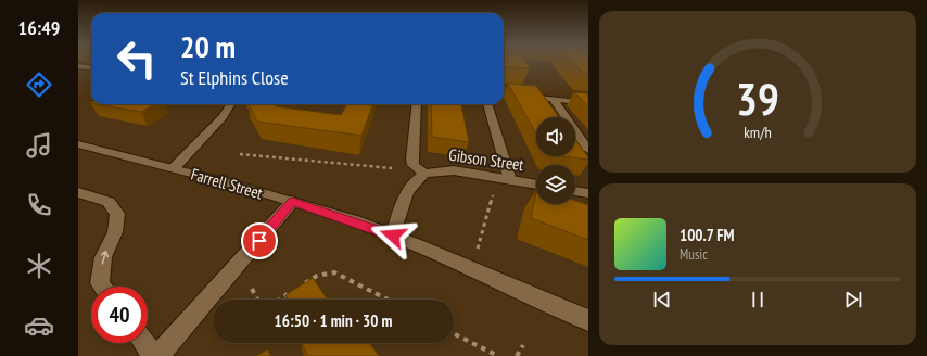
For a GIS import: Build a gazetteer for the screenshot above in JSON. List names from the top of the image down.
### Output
{
  "streets": {
    "street": ["Gibson Street", "Farrell Street"]
  },
  "page": {
    "tabs": "16:49",
    "turn": ["20 m", "St Elphins Close"],
    "song": ["100.7 FM", "Music"],
    "limit": "40",
    "trip": "16:50 · 1 min · 30 m",
    "gauge": ["39", "km/h"]
  }
}
